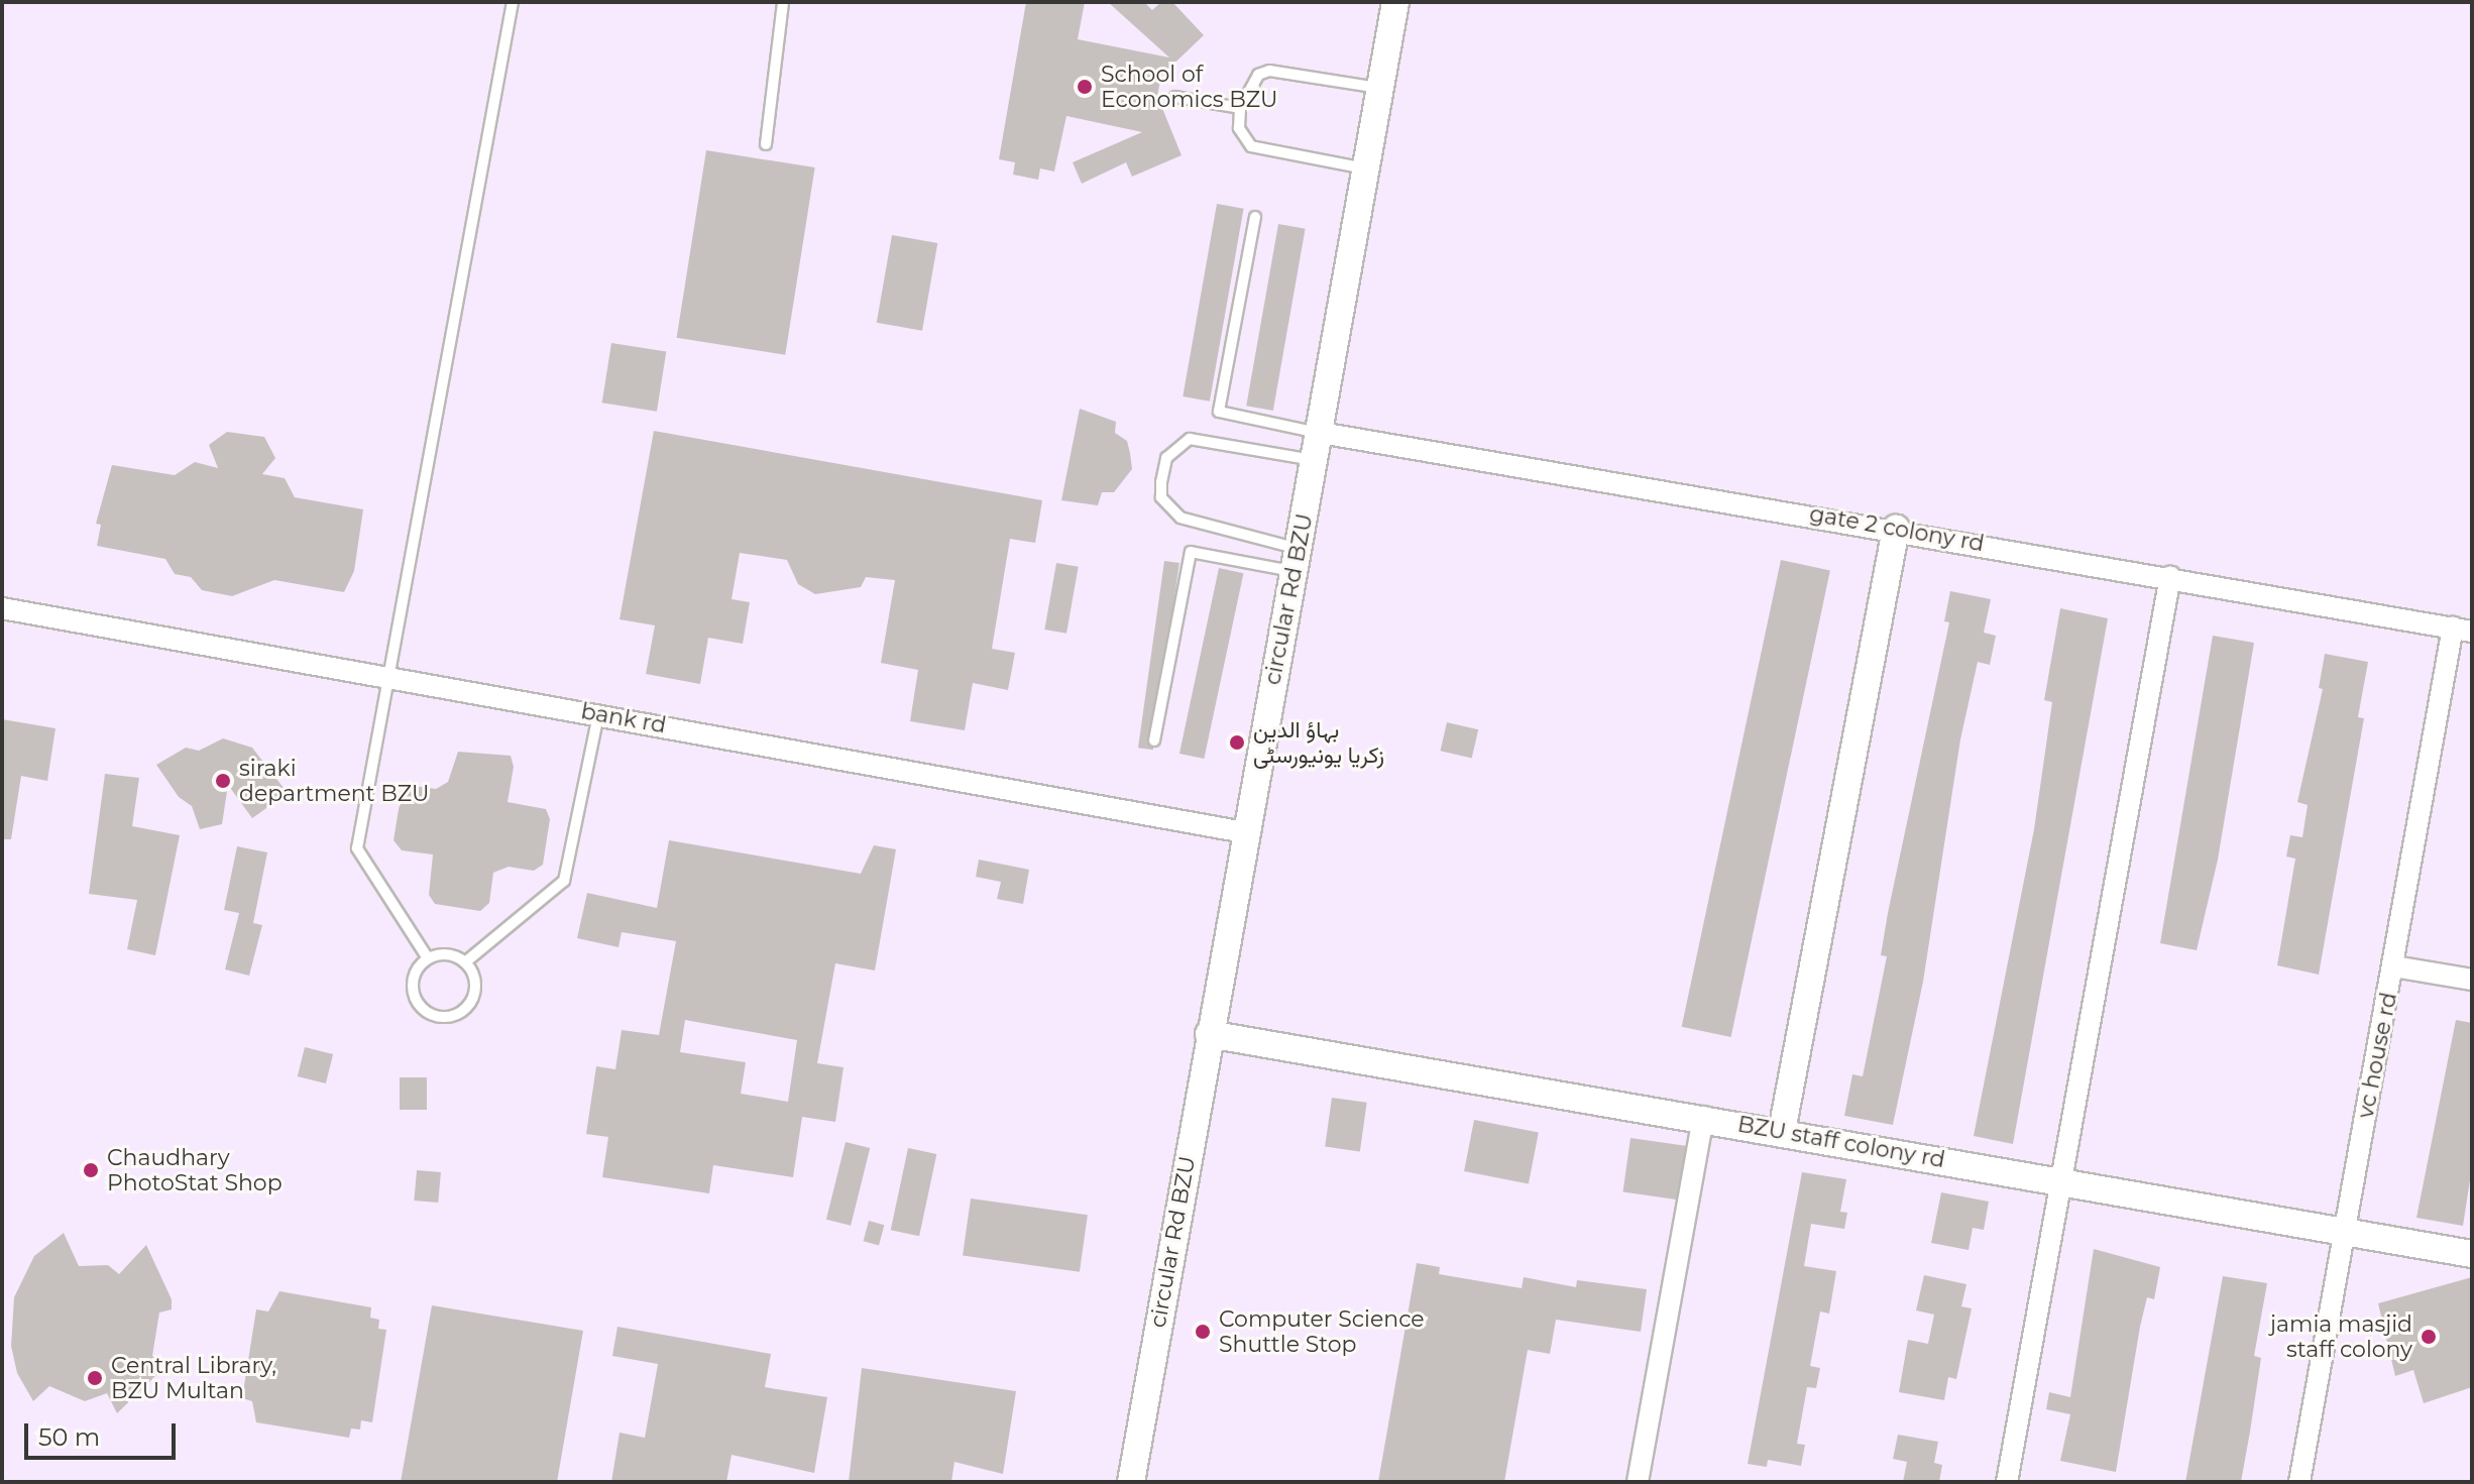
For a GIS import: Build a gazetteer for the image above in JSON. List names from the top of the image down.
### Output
{
  "streets": {
    "street": [
      "gate 2 colony rd",
      "circular Rd BZU",
      "bank rd",
      "vc house rd",
      "BZU staff colony rd"
    ]
  },
  "crossings": [
    ["gate 2 colony rd", "circular Rd BZU"],
    ["gate 2 colony rd", "vc house rd"],
    ["circular Rd BZU", "bank rd"],
    ["circular Rd BZU", "BZU staff colony rd"],
    ["vc house rd", "BZU staff colony rd"]
  ],
  "places": [
    "School of Economics BZU",
    "بہاؤ الدین زکریا یونیورسٹی",
    "siraki department BZU",
    "Chaudhary PhotoStat Shop",
    "Computer Science Shuttle Stop",
    "jamia masjid staff colony",
    "Central Library, BZU Multan"
  ],
  "scale_bar": "50 m"
}
